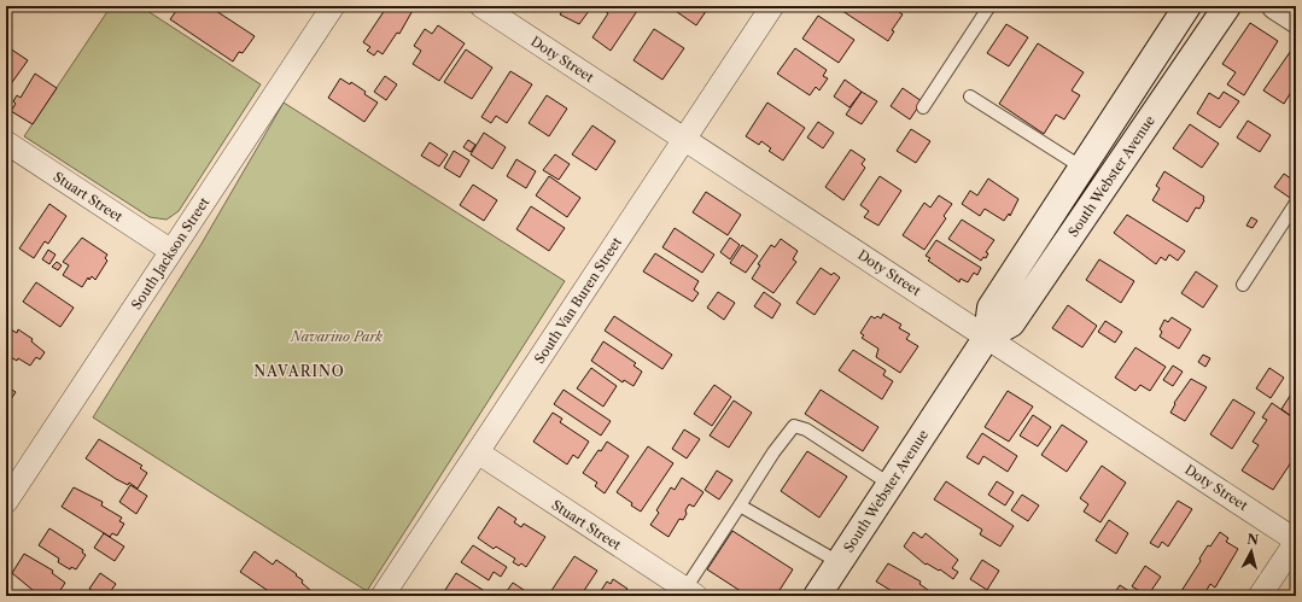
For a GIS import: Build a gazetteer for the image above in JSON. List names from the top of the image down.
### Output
{
  "streets": {
    "main road": ["South Webster Avenue"],
    "street": [
      "Doty Street",
      "Stuart Street",
      "South Jackson Street",
      "South Van Buren Street"
    ]
  },
  "crossings": [
    ["Doty Street", "South Webster Avenue"],
    ["Doty Street", "South Van Buren Street"],
    ["Stuart Street", "South Jackson Street"],
    ["Stuart Street", "South Van Buren Street"]
  ],
  "districts": ["NAVARINO"],
  "parks": ["Navarino Park"],
  "north": "top"
}
